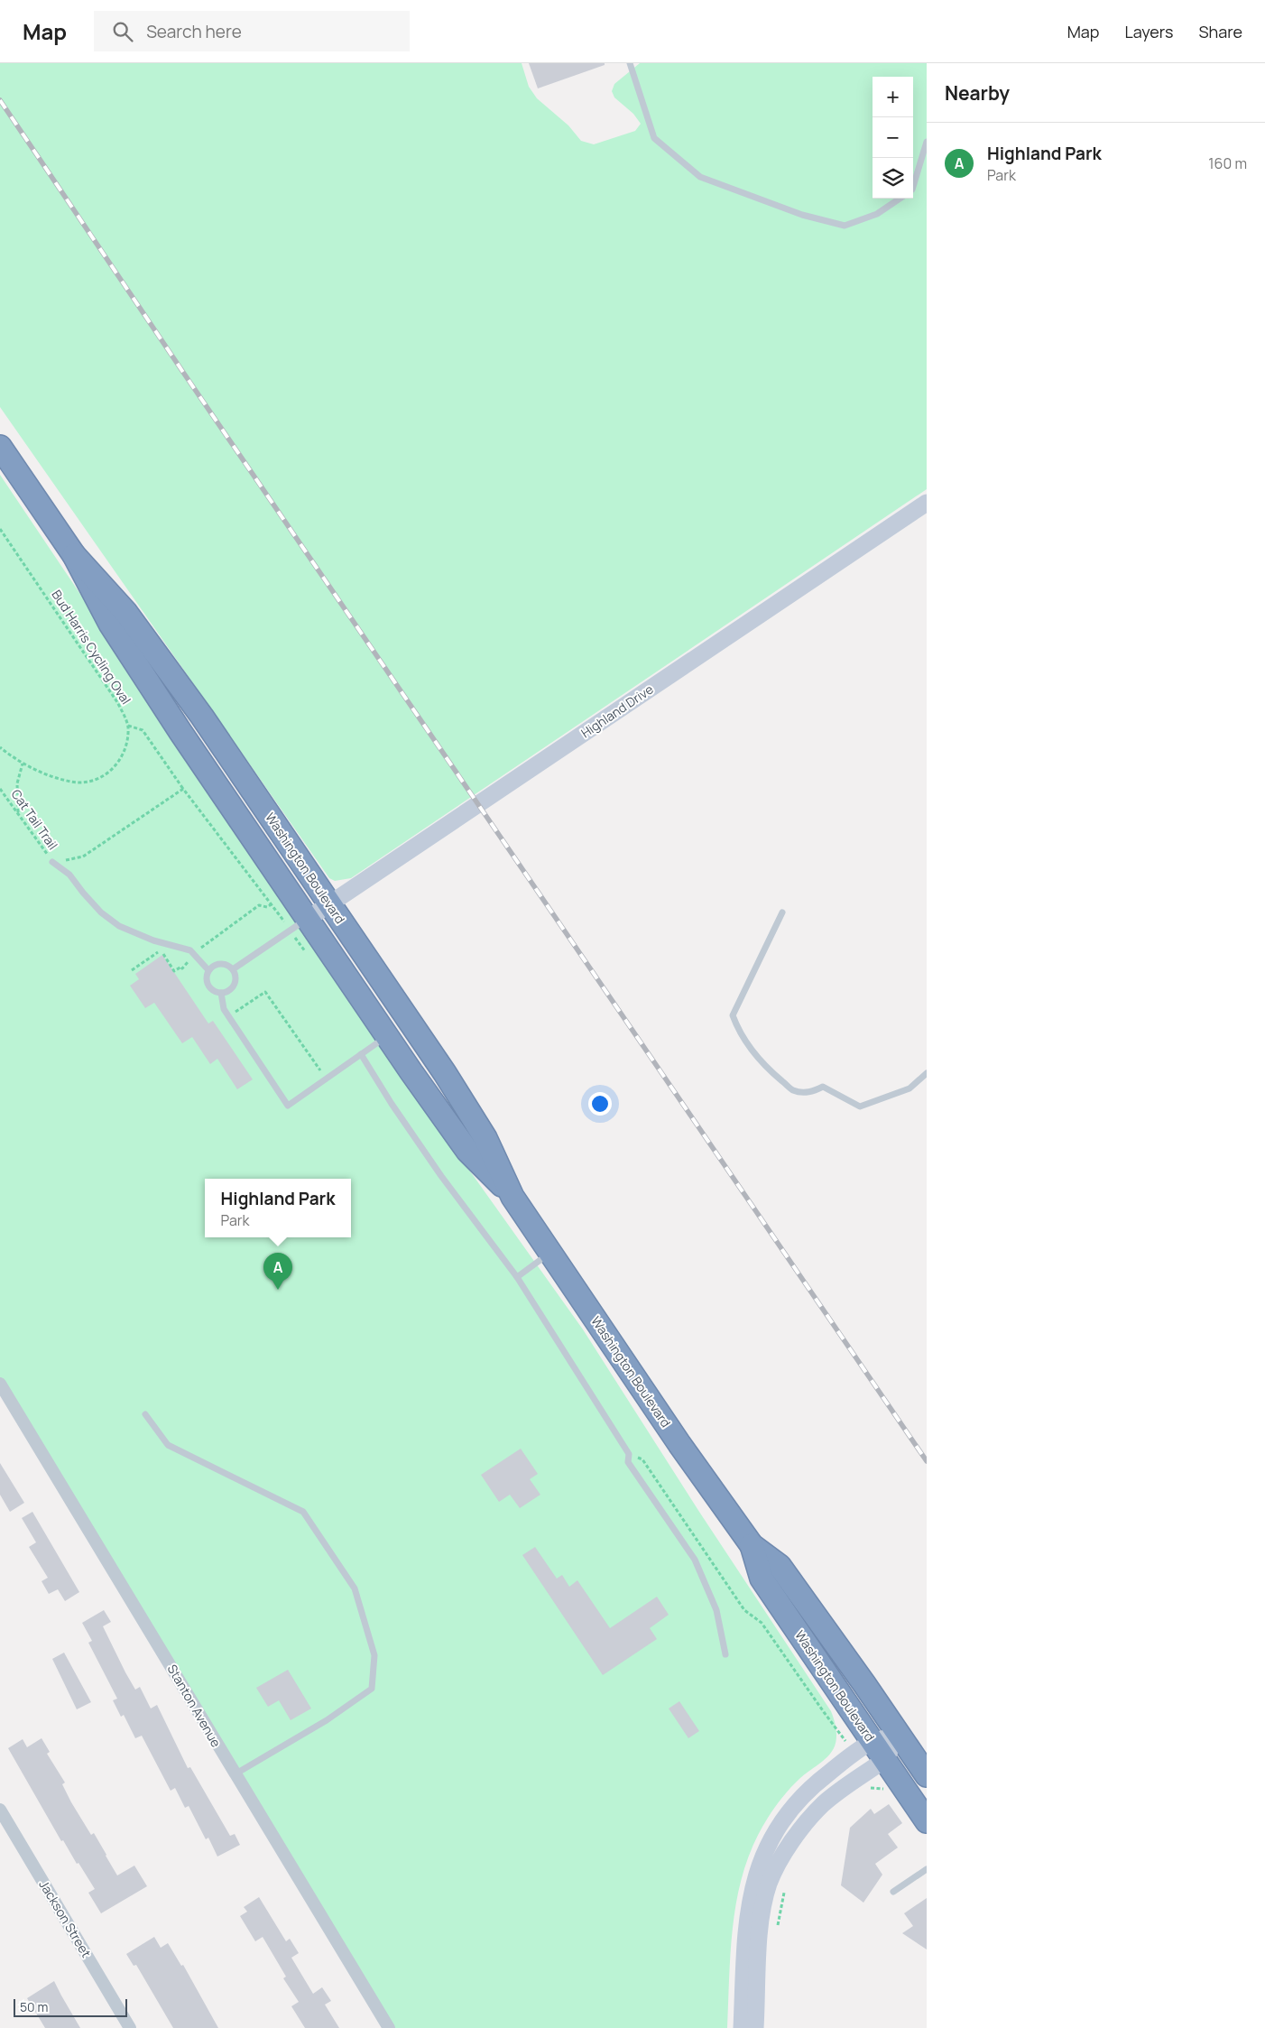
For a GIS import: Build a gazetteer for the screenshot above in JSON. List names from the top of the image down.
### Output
{
  "streets": {
    "highway": ["Washington Boulevard"],
    "street": ["Highland Drive", "Stanton Avenue", "Jackson Street"],
    "path": ["Bud Harris Cycling Oval", "Cat Tail Trail"]
  },
  "crossings": [
    ["Highland Drive", "Washington Boulevard"]
  ],
  "scale_bar": "50 m",
  "page": {
    "header": "Map",
    "search": "Search here",
    "nav": ["Map", "Layers", "Share"],
    "heading": "Nearby",
    "map_buttons": ["+", "−"],
    "list": [
      {
        "mark": "A",
        "name": "Highland Park",
        "note": "Park",
        "value": "160 m"
      }
    ],
    "popup": ["Highland Park", "Park"],
    "pins": "A",
    "scale": "50 m"
  }
}
